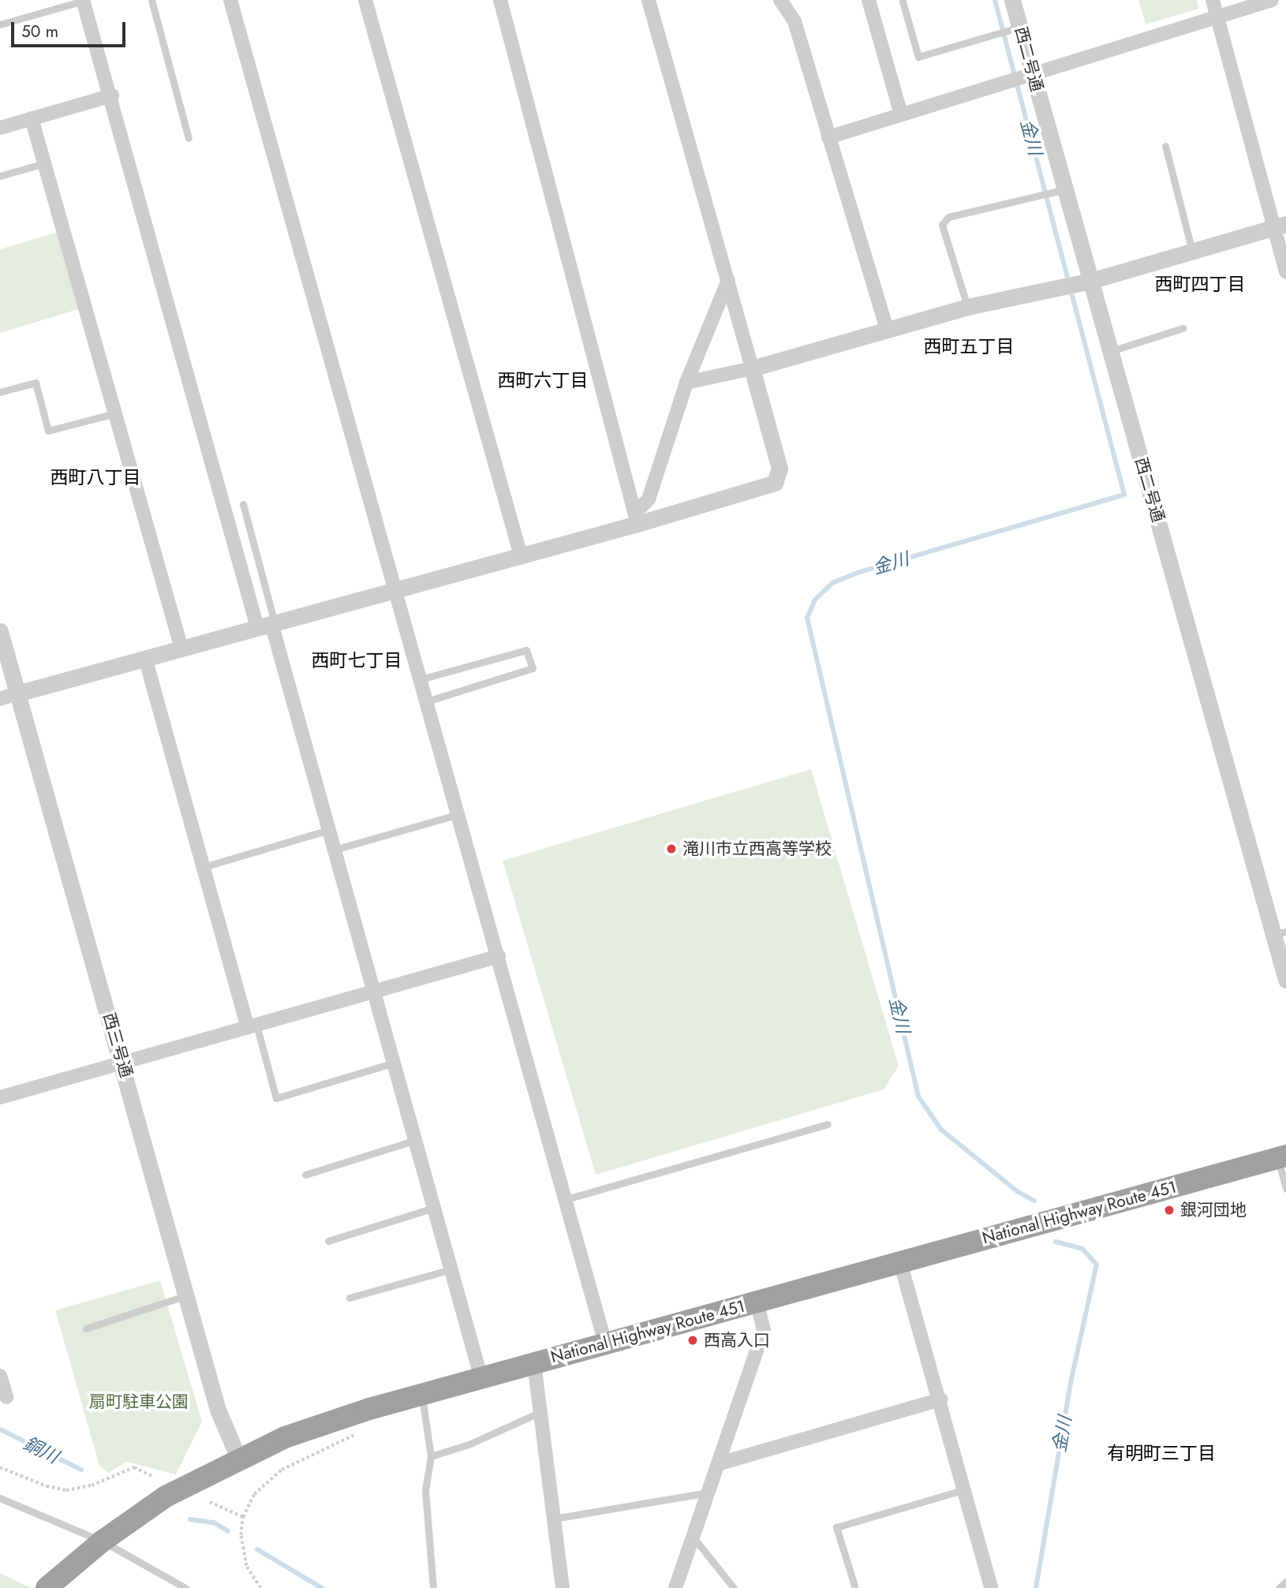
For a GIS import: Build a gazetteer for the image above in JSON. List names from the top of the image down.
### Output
{
  "streets": {
    "highway": ["National Highway Route 451"],
    "street": ["西二号通", "西三号通"]
  },
  "crossings": [
    ["西三号通", "National Highway Route 451"]
  ],
  "districts": [
    "西町四丁目",
    "西町五丁目",
    "西町六丁目",
    "西町八丁目",
    "西町七丁目",
    "有明町三丁目"
  ],
  "water": ["金川", "銅川"],
  "parks": ["扇町駐車公園"],
  "places": ["滝川市立西高等学校", "銀河団地", "西高入口"],
  "scale_bar": "50 m"
}
